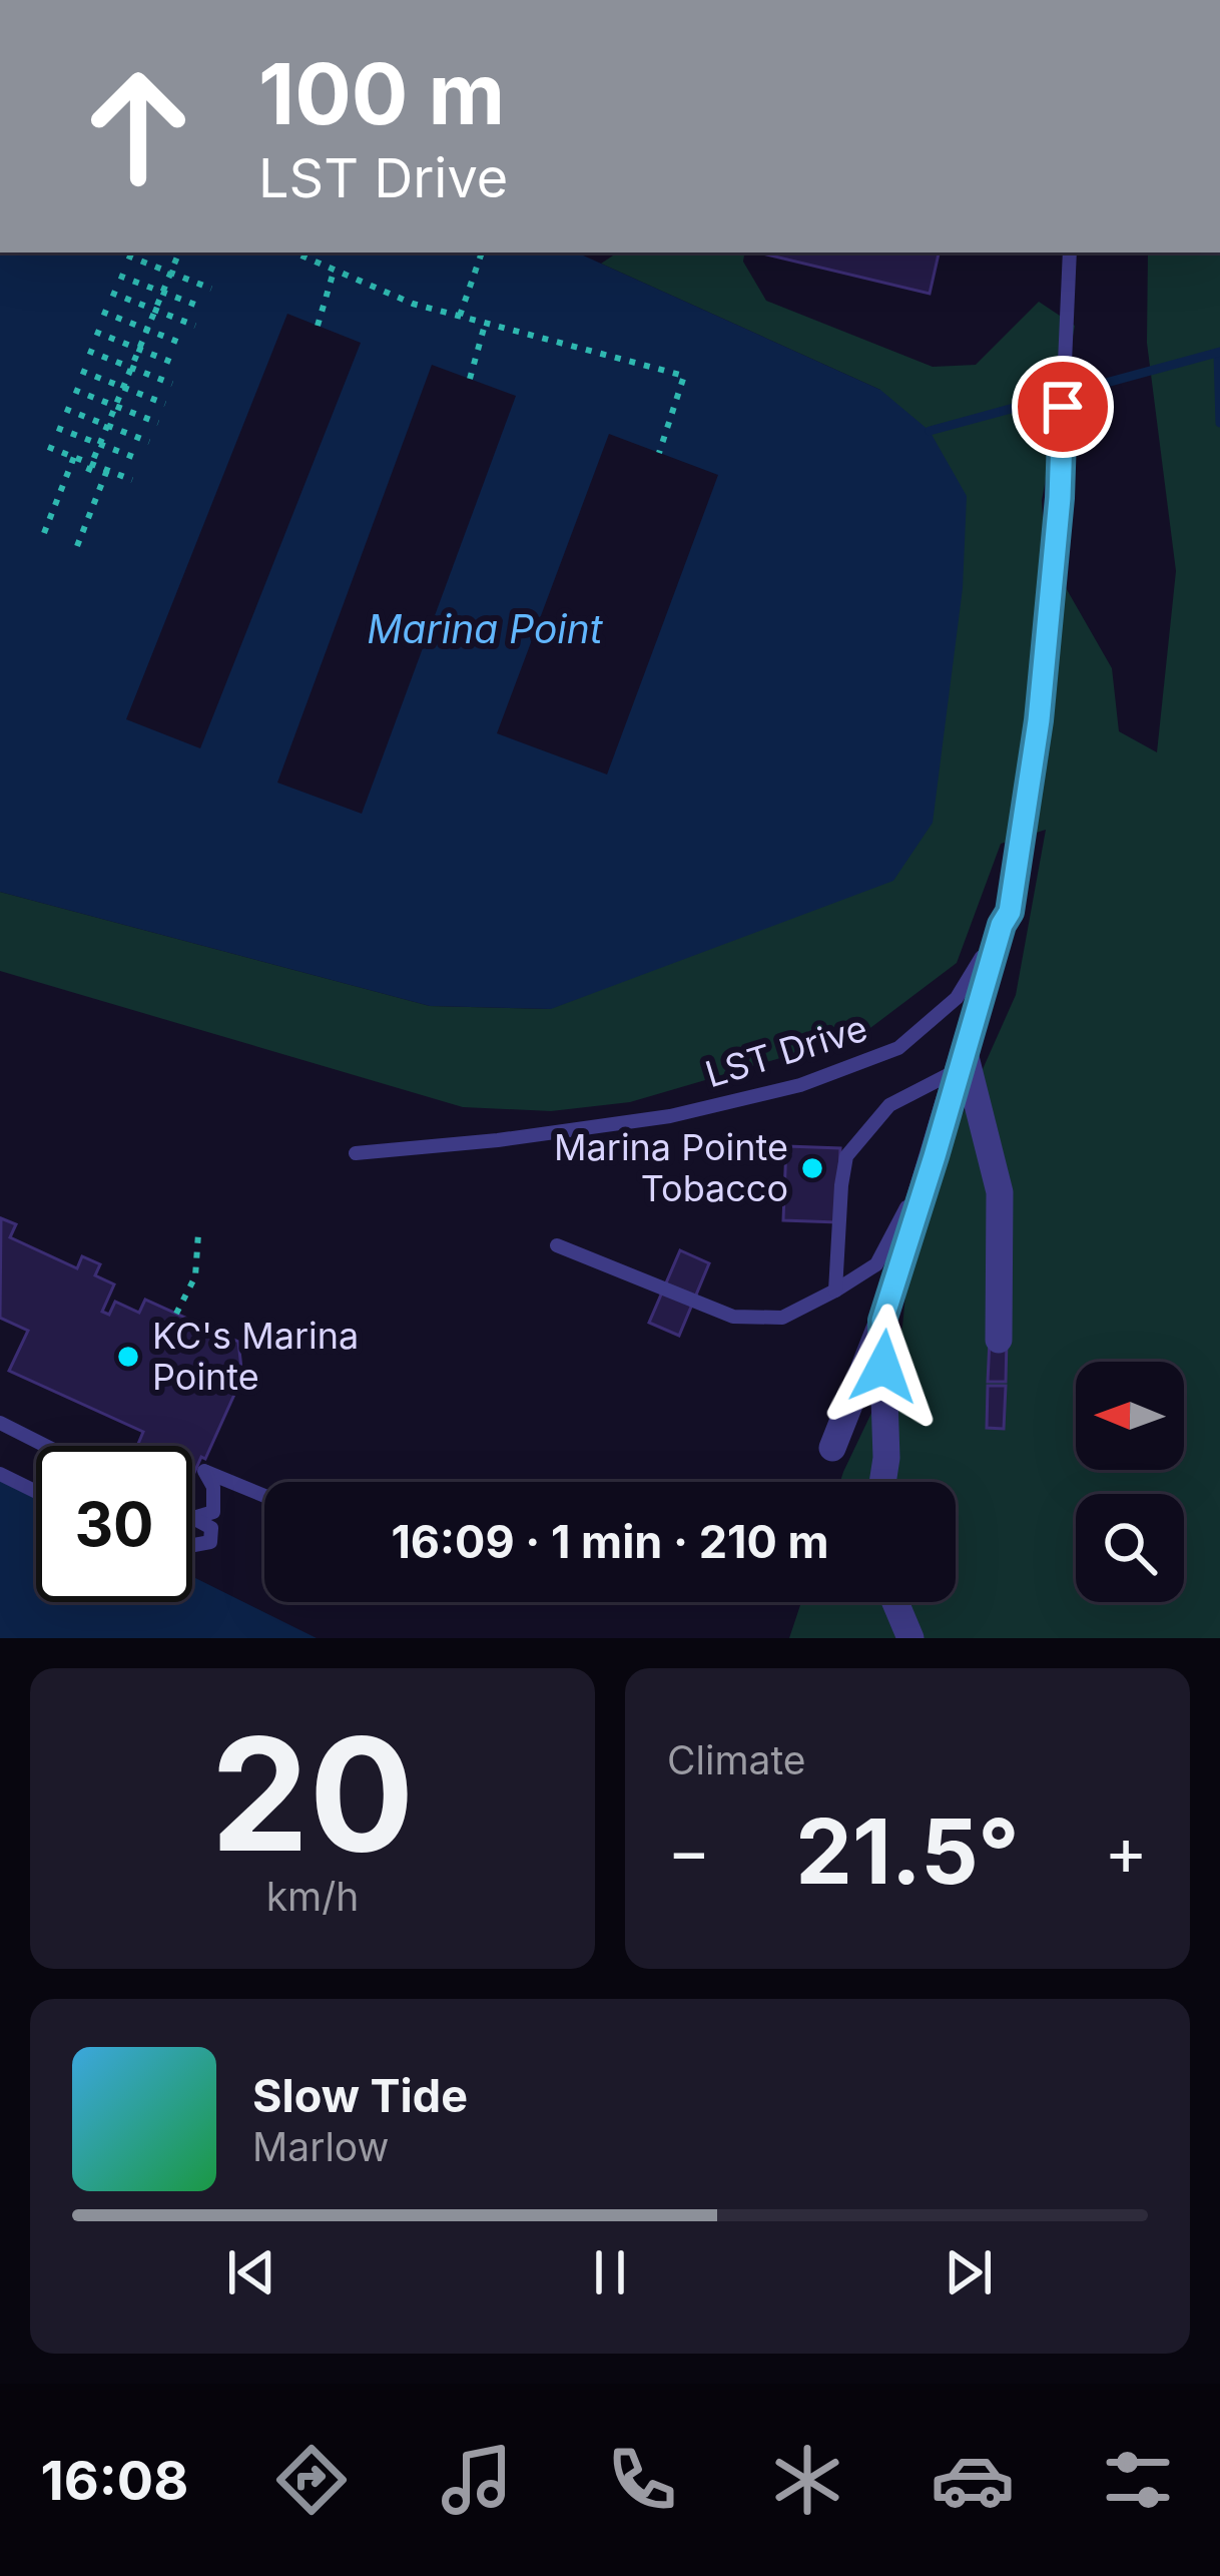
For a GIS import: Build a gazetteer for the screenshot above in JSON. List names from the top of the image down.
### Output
{
  "streets": {
    "lane": ["LST Drive"]
  },
  "water": ["Marina Point"],
  "places": ["Marina Pointe Tobacco", "KC's Marina Pointe"],
  "north": "left",
  "page": {
    "turn": ["100 m", "LST Drive"],
    "limit": "30",
    "trip": "16:09 · 1 min · 210 m",
    "tile": [
      ["20", "km/h"],
      "Climate"
    ],
    "heat": ["−", "21.5°", "+"],
    "song": ["Slow Tide", "Marlow"],
    "tabs": "16:08"
  }
}
